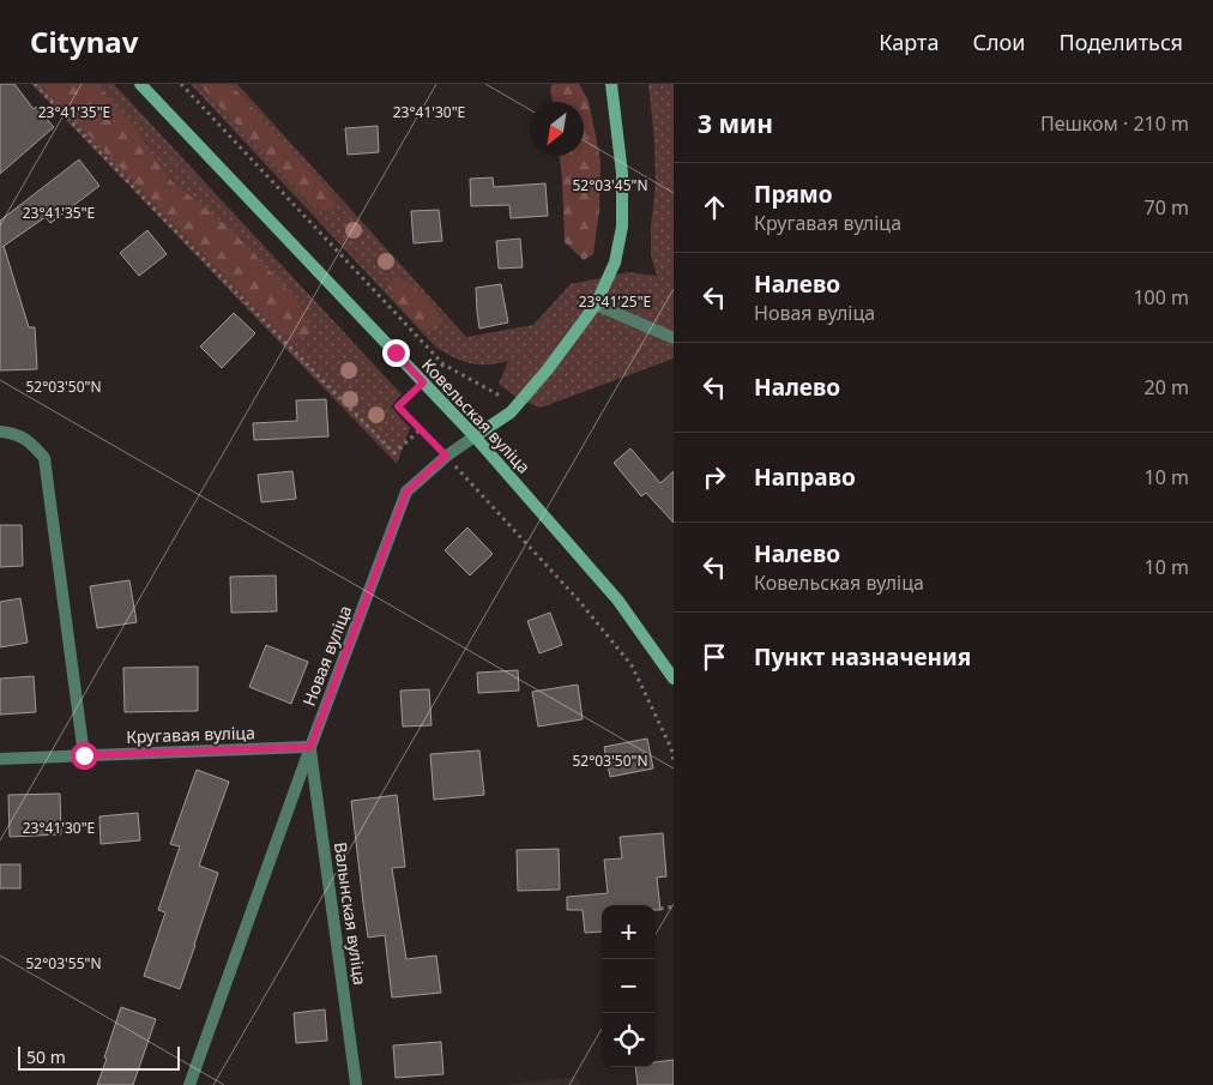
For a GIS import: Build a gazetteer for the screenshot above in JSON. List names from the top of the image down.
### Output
{
  "streets": {
    "main road": ["Ковельская вуліца", "Новая вуліца"],
    "street": ["Кругавая вуліца", "Валынская вуліца"]
  },
  "crossings": [
    ["Ковельская вуліца", "Новая вуліца"],
    ["Новая вуліца", "Кругавая вуліца"],
    ["Новая вуліца", "Валынская вуліца"],
    ["Кругавая вуліца", "Валынская вуліца"]
  ],
  "scale_bar": "50 m",
  "north": "bottom left",
  "page": {
    "header": "Citynav",
    "nav": ["Карта", "Слои", "Поделиться"],
    "heading": ["3 мин", "Пешком · 210 m"],
    "list": [
      ["Прямо", "Кругавая вуліца", "70 m"],
      ["Налево", "Новая вуліца", "100 m"],
      ["Налево", "20 m"],
      ["Направо", "10 m"],
      ["Налево", "Ковельская вуліца", "10 m"],
      "Пункт назначения"
    ],
    "map_buttons": ["+", "−"],
    "scale": "50 m"
  },
  "coordinates": [
    "23°41'30\"E",
    "23°41'35\"E",
    "52°03'45\"N",
    "23°41'25\"E",
    "52°03'50\"N",
    "52°03'55\"N"
  ]
}
